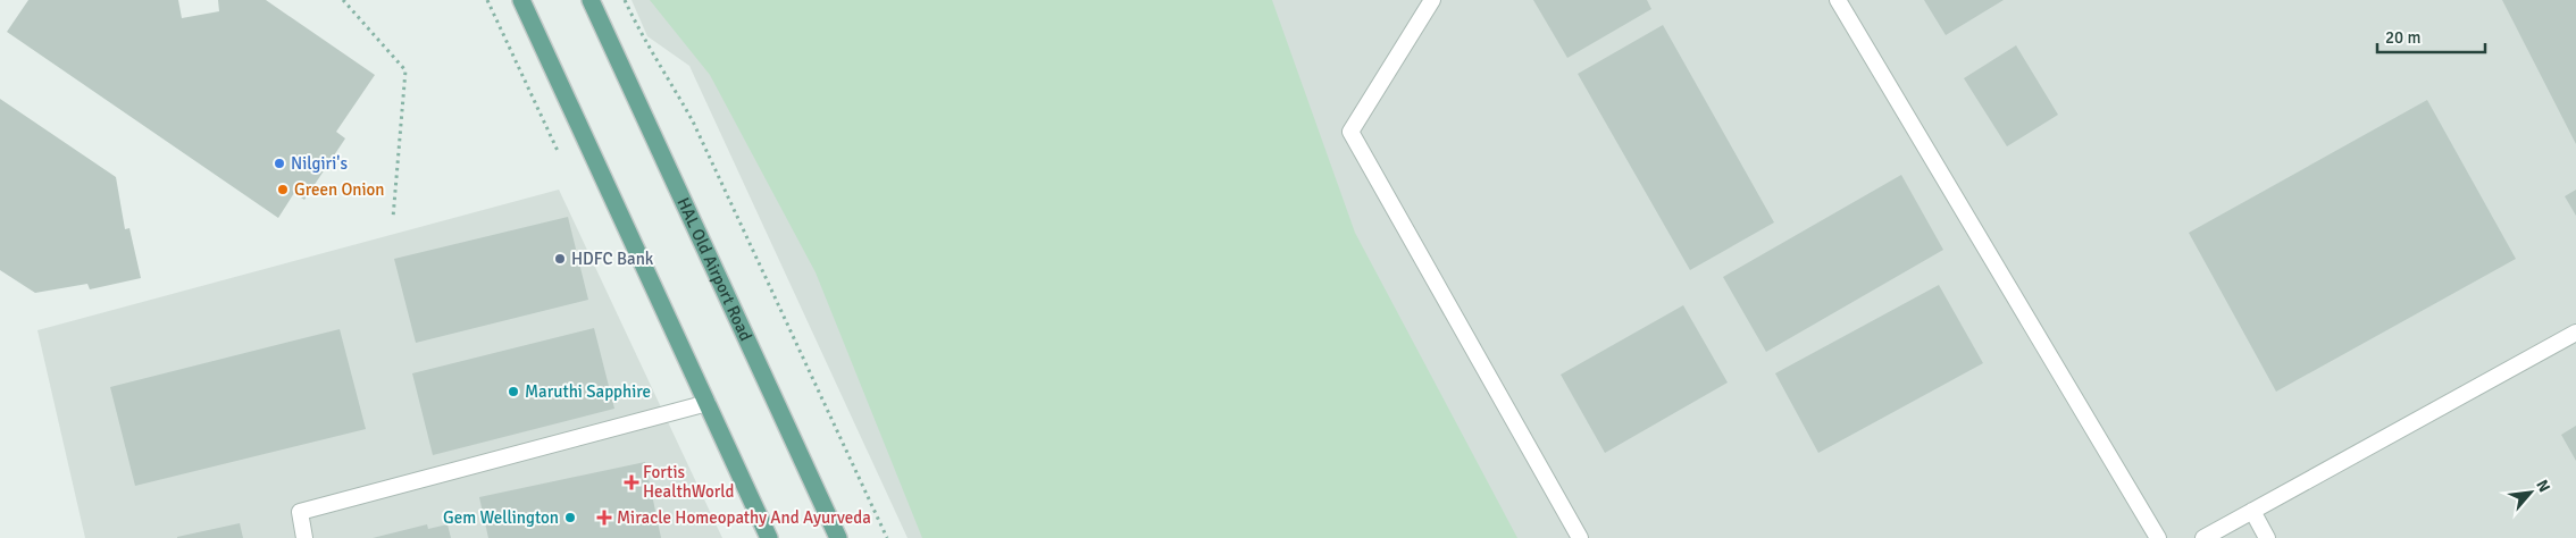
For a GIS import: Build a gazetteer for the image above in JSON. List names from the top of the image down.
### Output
{
  "streets": {
    "main road": ["HAL Old Airport Road"]
  },
  "places": {
    "other": [
      "Nilgiri's",
      "Green Onion",
      "HDFC Bank",
      "Maruthi Sapphire",
      "Gem Wellington"
    ],
    "health": ["Fortis HealthWorld", "Miracle Homeopathy And Ayurveda"]
  },
  "scale_bar": "20 m",
  "north": "top right"
}
